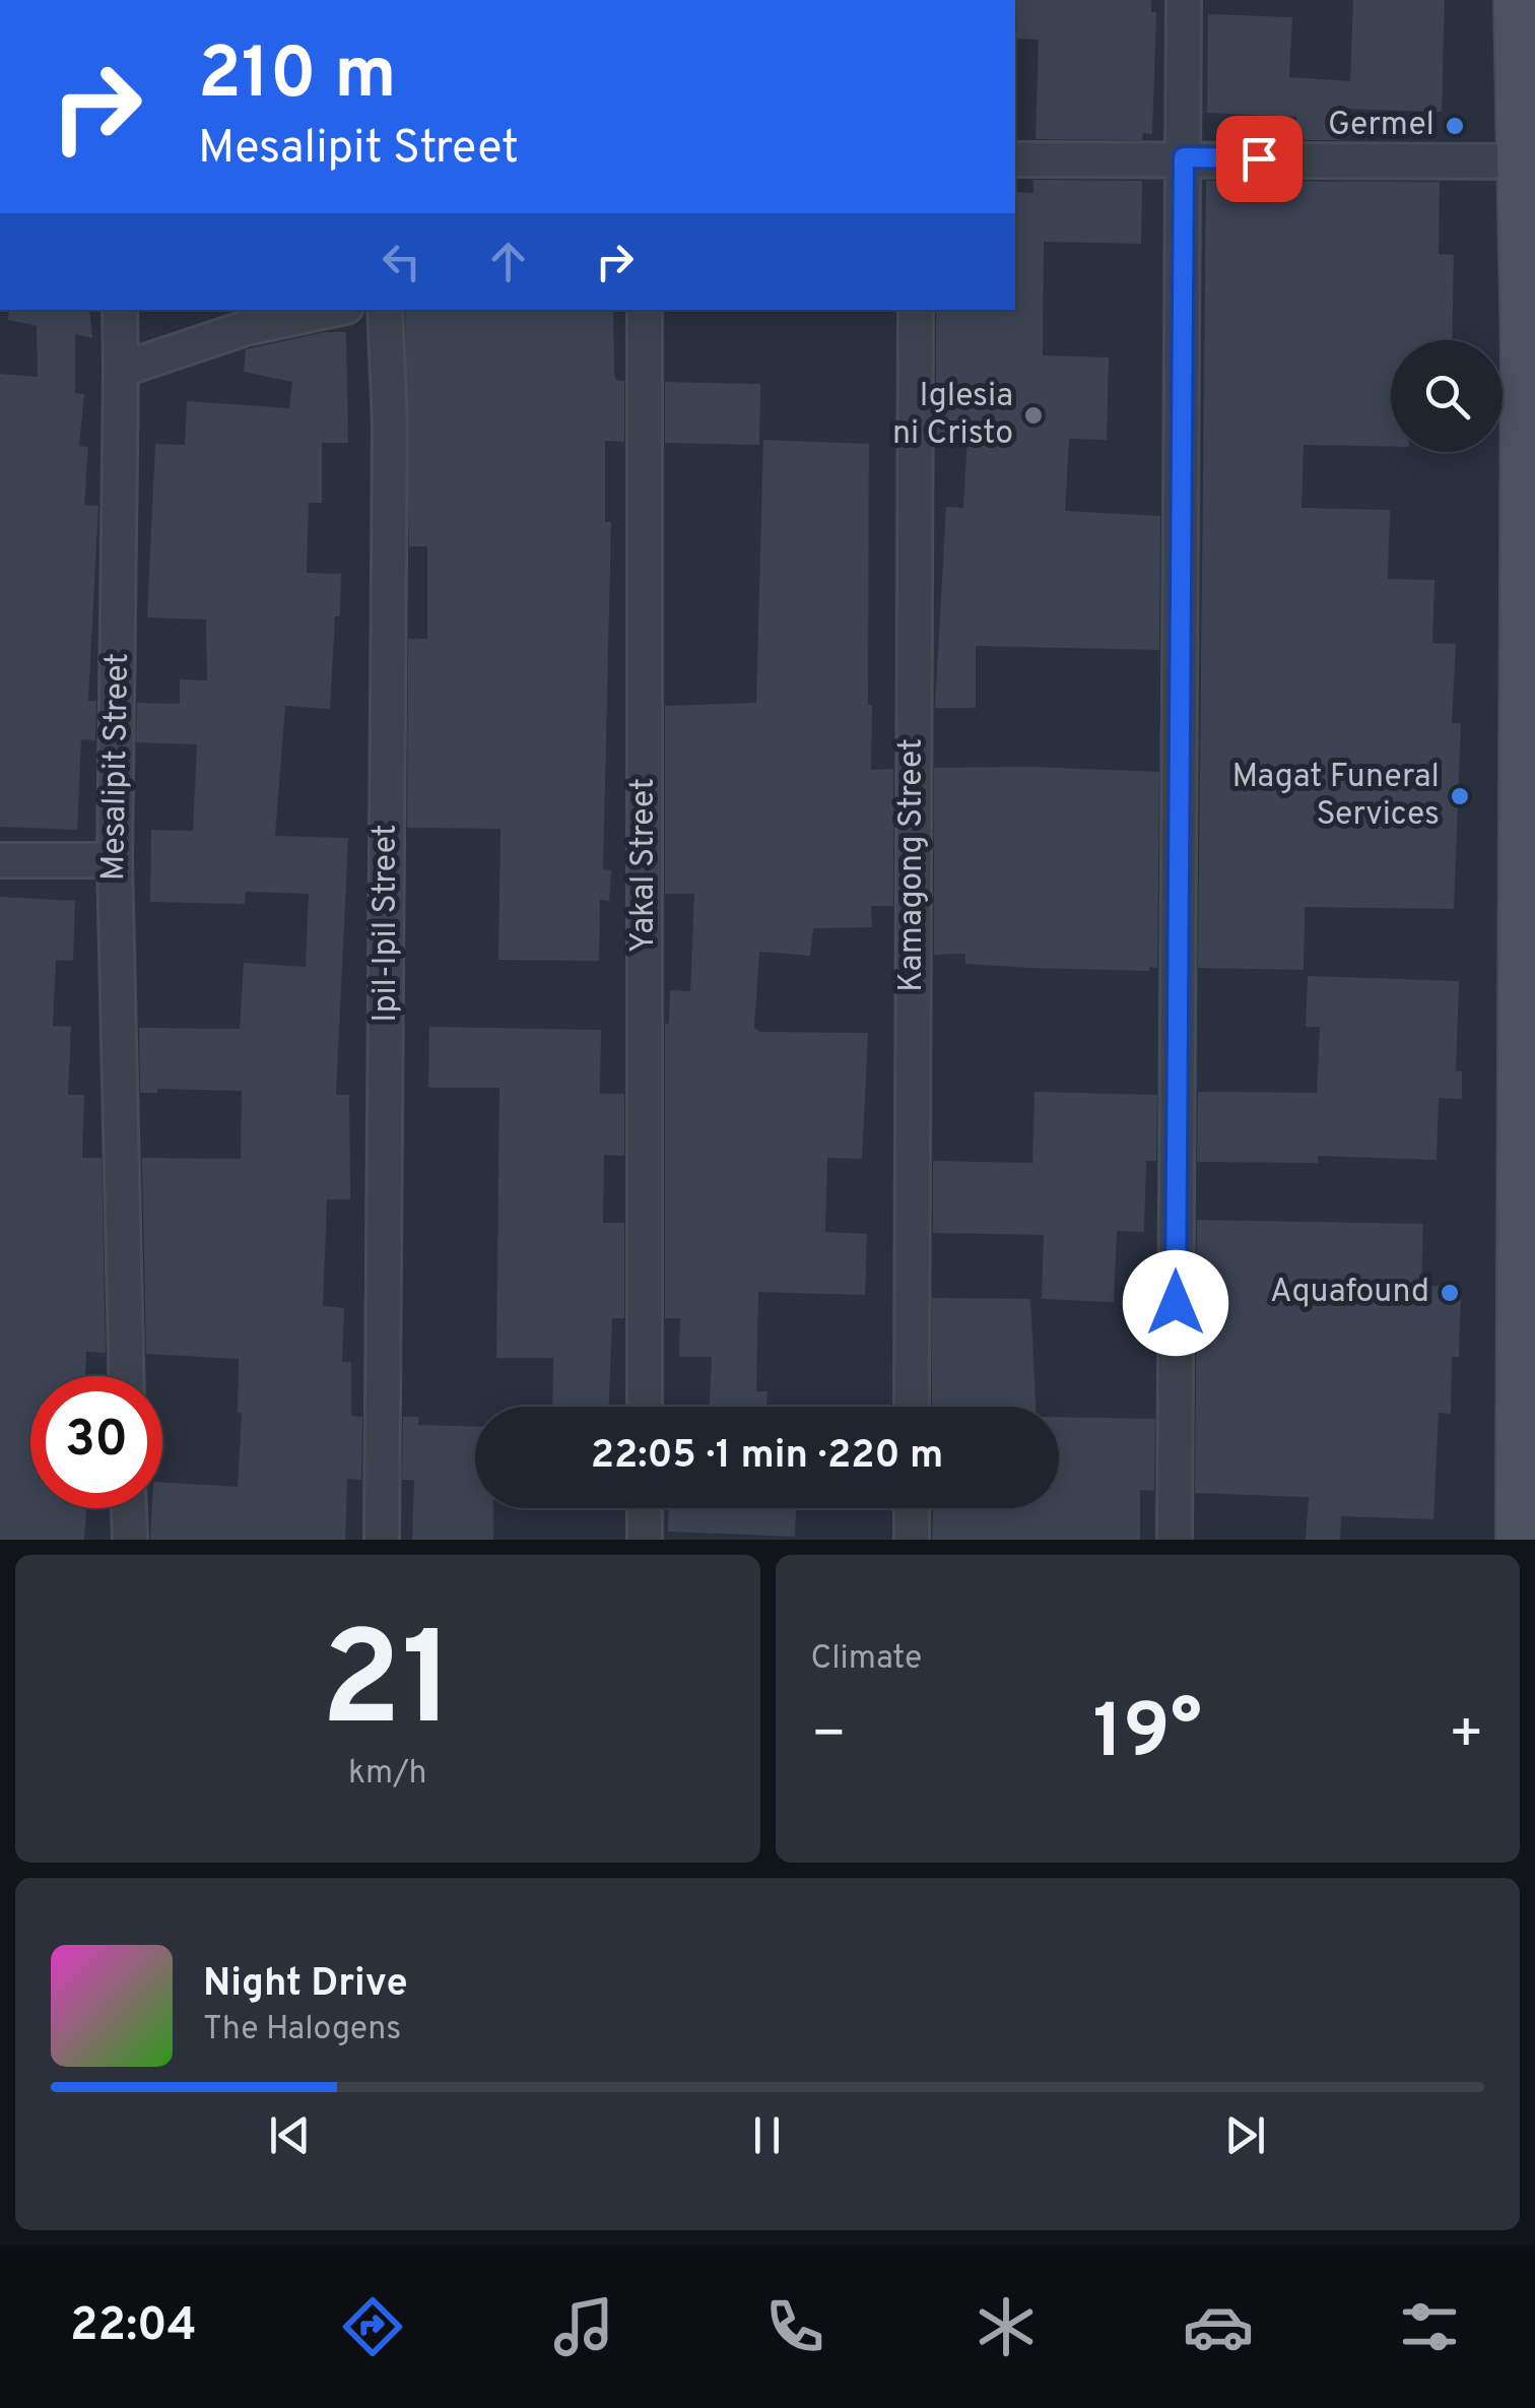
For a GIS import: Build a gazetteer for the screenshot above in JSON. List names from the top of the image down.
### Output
{
  "streets": {
    "street": [
      "Mesalipit Street",
      "Yakal Street",
      "Kamagong Street",
      "Ipil-Ipil Street"
    ]
  },
  "places": [
    "Germel",
    "Iglesia ni Cristo",
    "Magat Funeral Services",
    "Aquafound"
  ],
  "page": {
    "turn": ["210 m", "Mesalipit Street"],
    "limit": "30",
    "trip": "22:05 · 1 min · 220 m",
    "tile": [
      ["21", "km/h"],
      "Climate"
    ],
    "heat": ["−", "19°", "+"],
    "song": ["Night Drive", "The Halogens"],
    "tabs": "22:04"
  }
}
